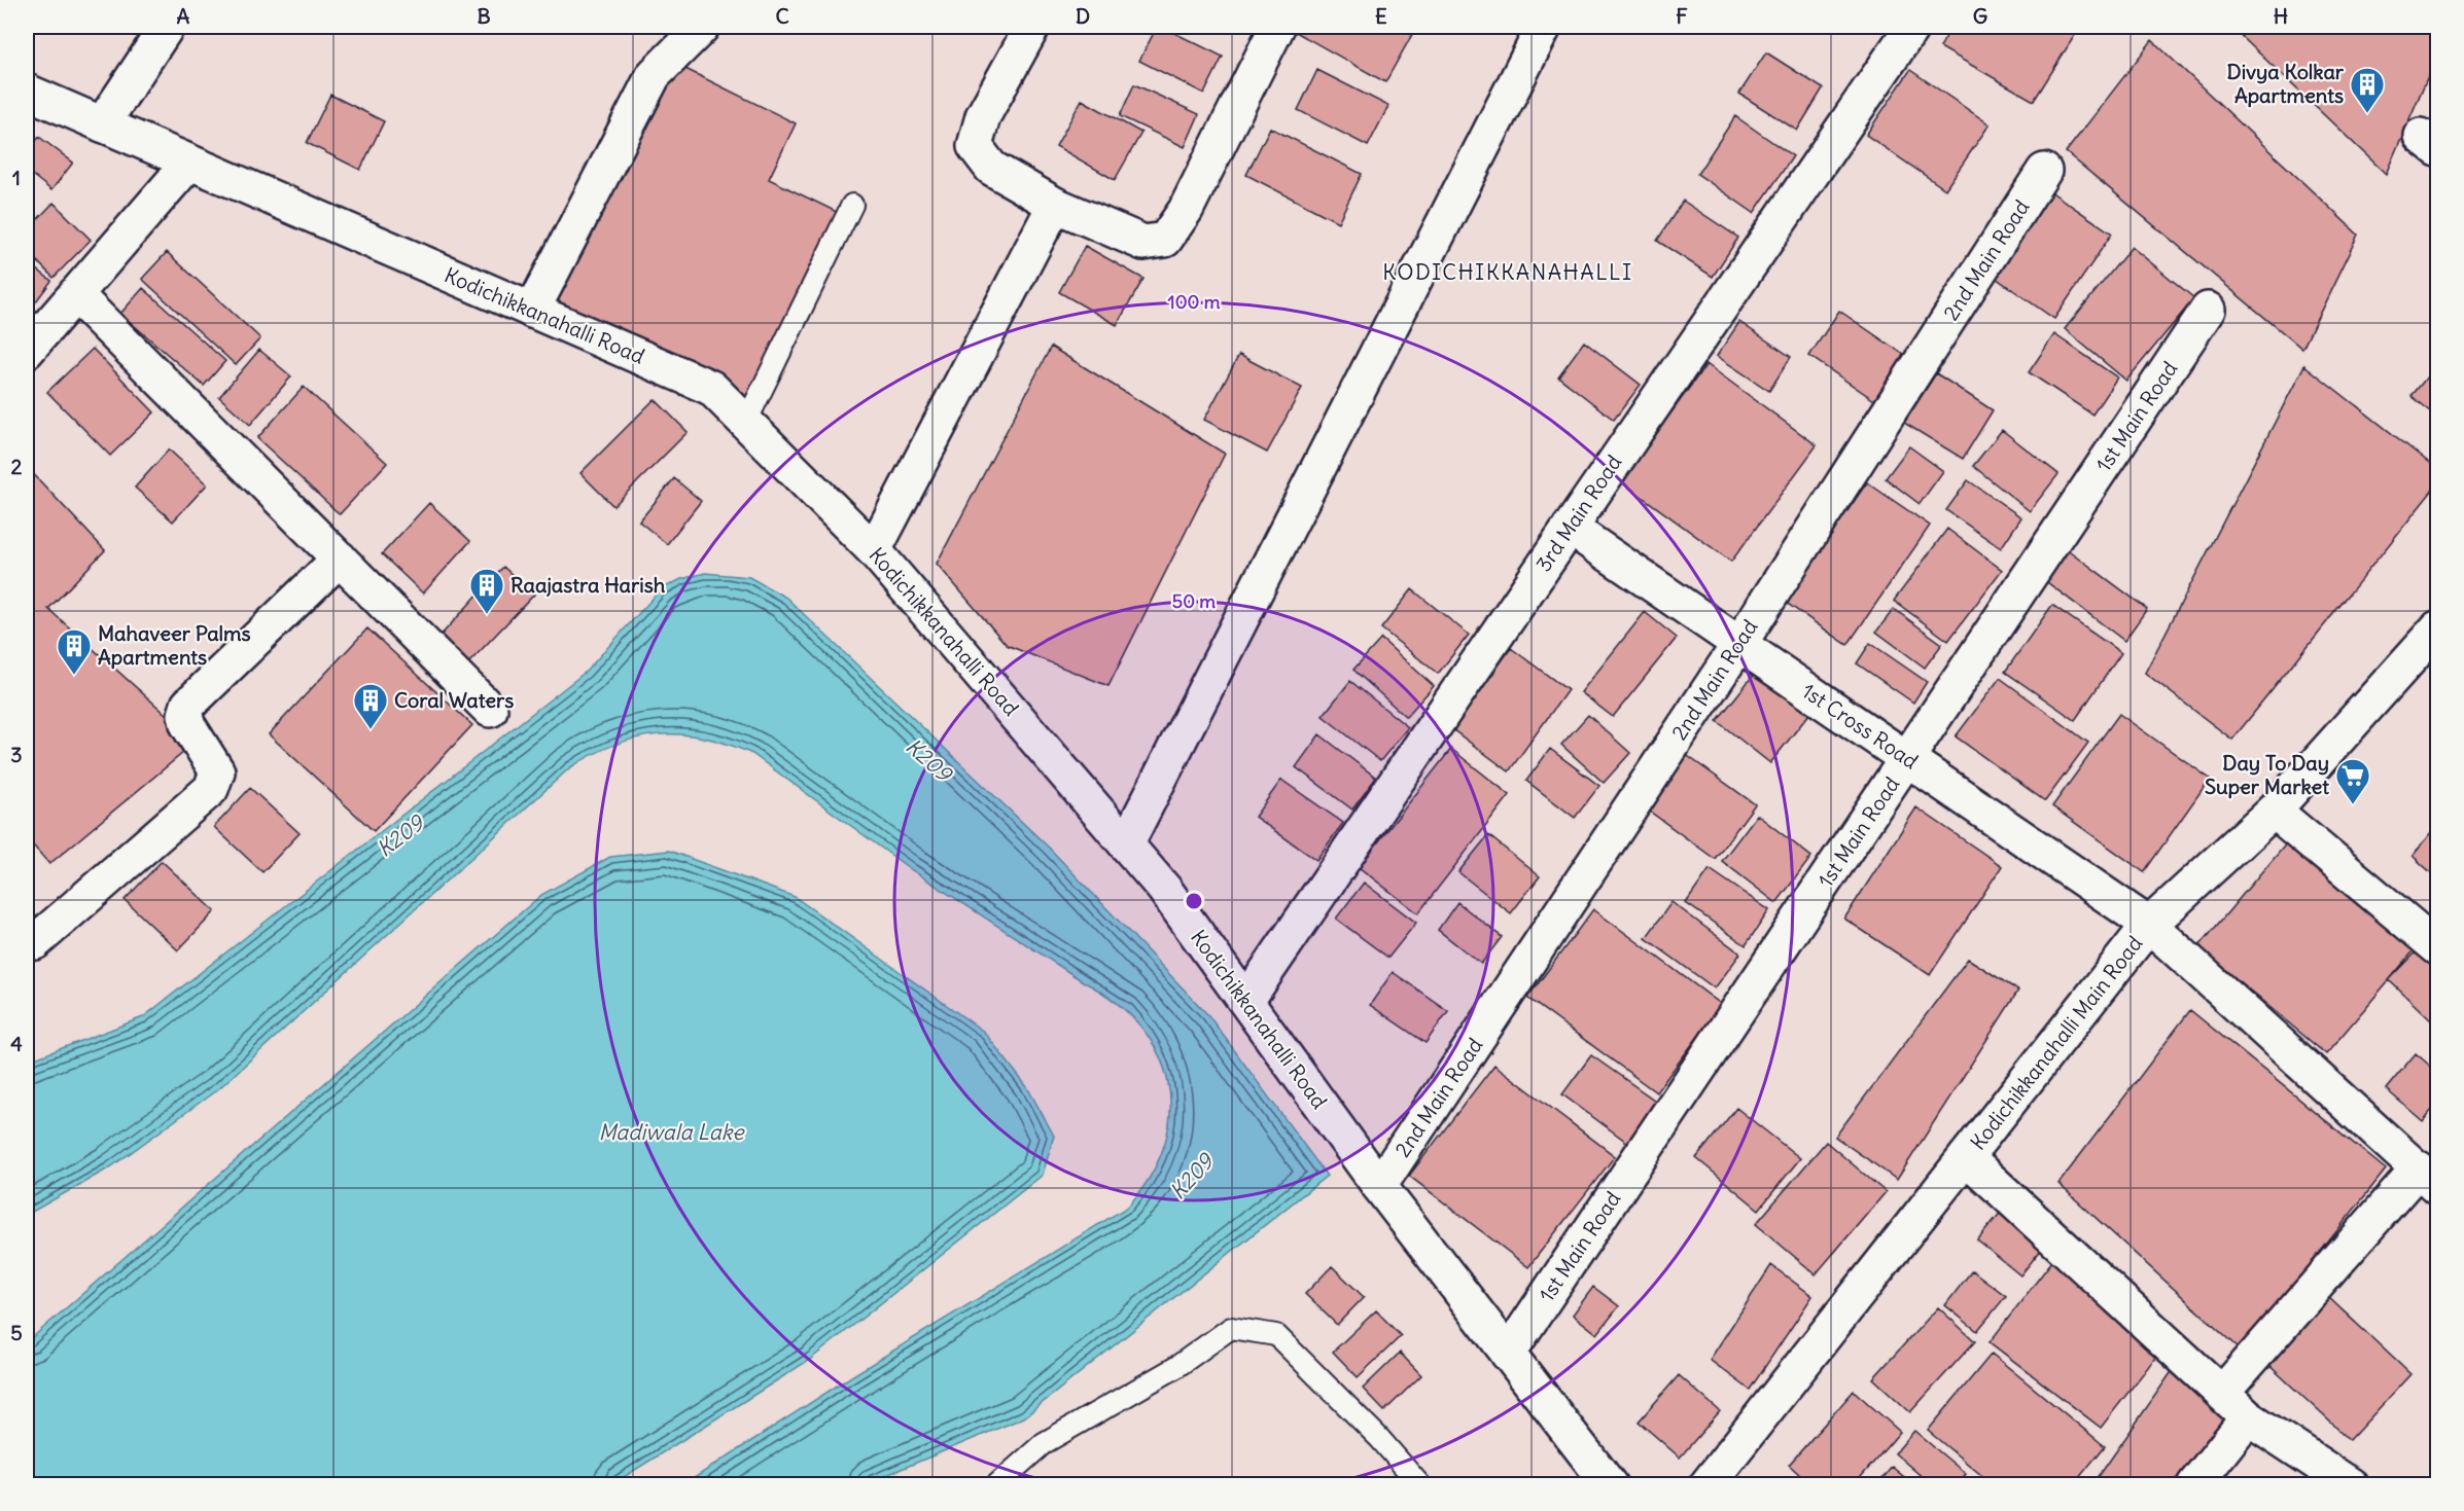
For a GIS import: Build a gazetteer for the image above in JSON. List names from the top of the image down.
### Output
{
  "streets": {
    "street": [
      "2nd Main Road",
      "Kodichikkanahalli Road",
      "1st Main Road",
      "3rd Main Road",
      "1st Cross Road",
      "Kodichikkanahalli Main Road"
    ]
  },
  "crossings": [
    ["2nd Main Road", "Kodichikkanahalli Road"],
    ["2nd Main Road", "1st Cross Road"],
    ["Kodichikkanahalli Road", "1st Main Road"],
    ["Kodichikkanahalli Road", "3rd Main Road"],
    ["1st Main Road", "1st Cross Road"],
    ["3rd Main Road", "1st Cross Road"],
    ["1st Cross Road", "Kodichikkanahalli Main Road"]
  ],
  "districts": ["KODICHIKKANAHALLI"],
  "water": ["K209", "Madiwala Lake"],
  "places": {
    "building": [
      "Divya Kolkar Apartments",
      "Raajastra Harish",
      "Mahaveer Palms Apartments",
      "Coral Waters"
    ],
    "supermarket": ["Day To Day Super Market"]
  },
  "grid": {
    "columns": [
      "A",
      "B",
      "C",
      "D",
      "E",
      "F",
      "G",
      "H"
    ],
    "rows": [
      "1",
      "2",
      "3",
      "4",
      "5"
    ]
  },
  "rings": ["100 m", "50 m"]
}
